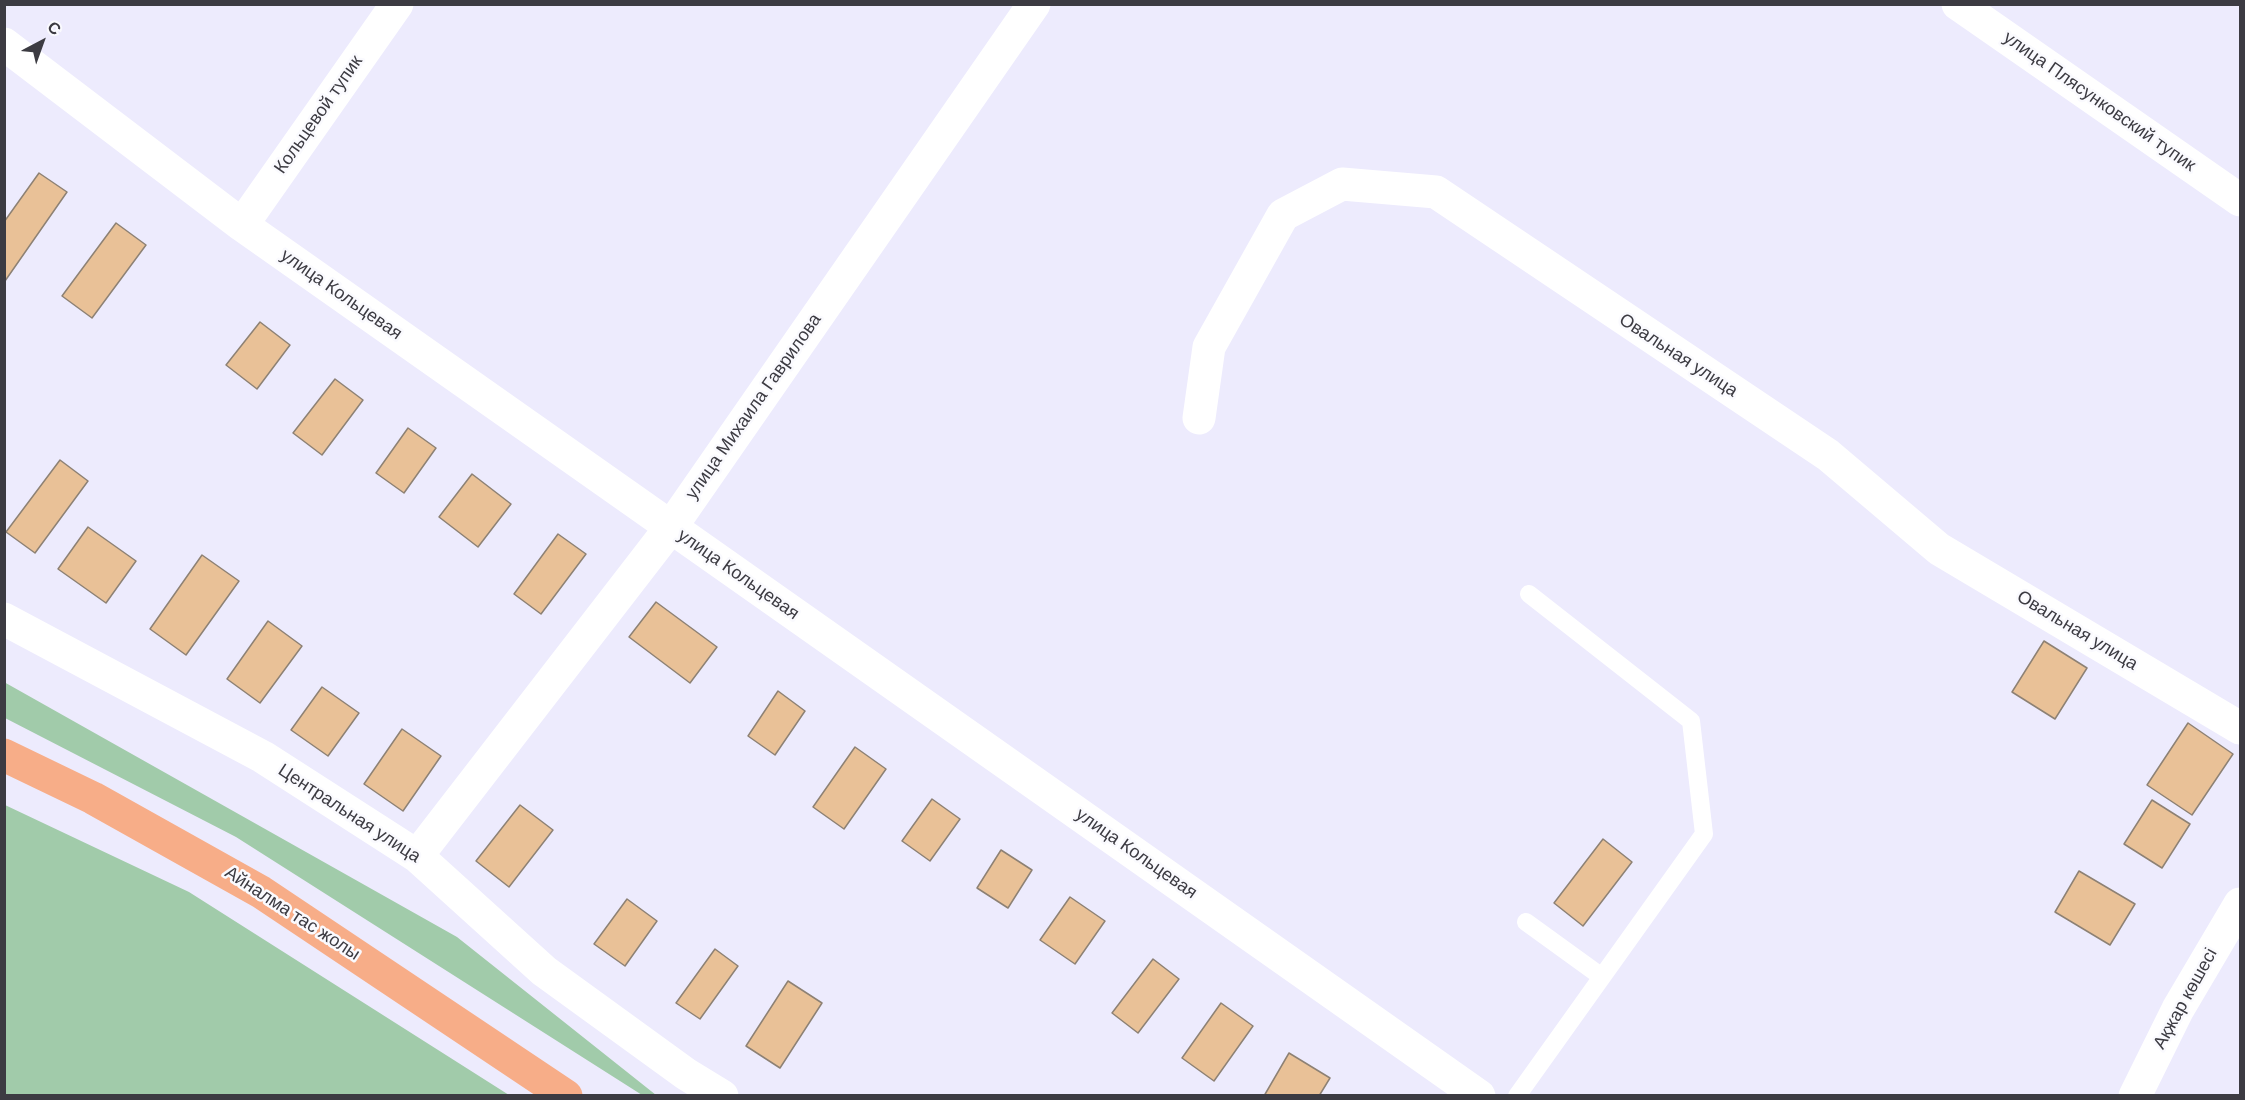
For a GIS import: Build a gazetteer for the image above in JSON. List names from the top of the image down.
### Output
{
  "streets": {
    "highway": ["Айналма тас жолы"],
    "street": [
      "улица Плясунковский тупик",
      "Кольцевой тупик",
      "улица Кольцевая",
      "Овальная улица",
      "улица Михаила Гаврилова",
      "Центральная улица",
      "Ақжар көшесі"
    ]
  },
  "crossings": [
    ["Кольцевой тупик", "улица Кольцевая"],
    ["улица Кольцевая", "улица Михаила Гаврилова"],
    ["улица Михаила Гаврилова", "Центральная улица"]
  ],
  "north": "top right"
}
